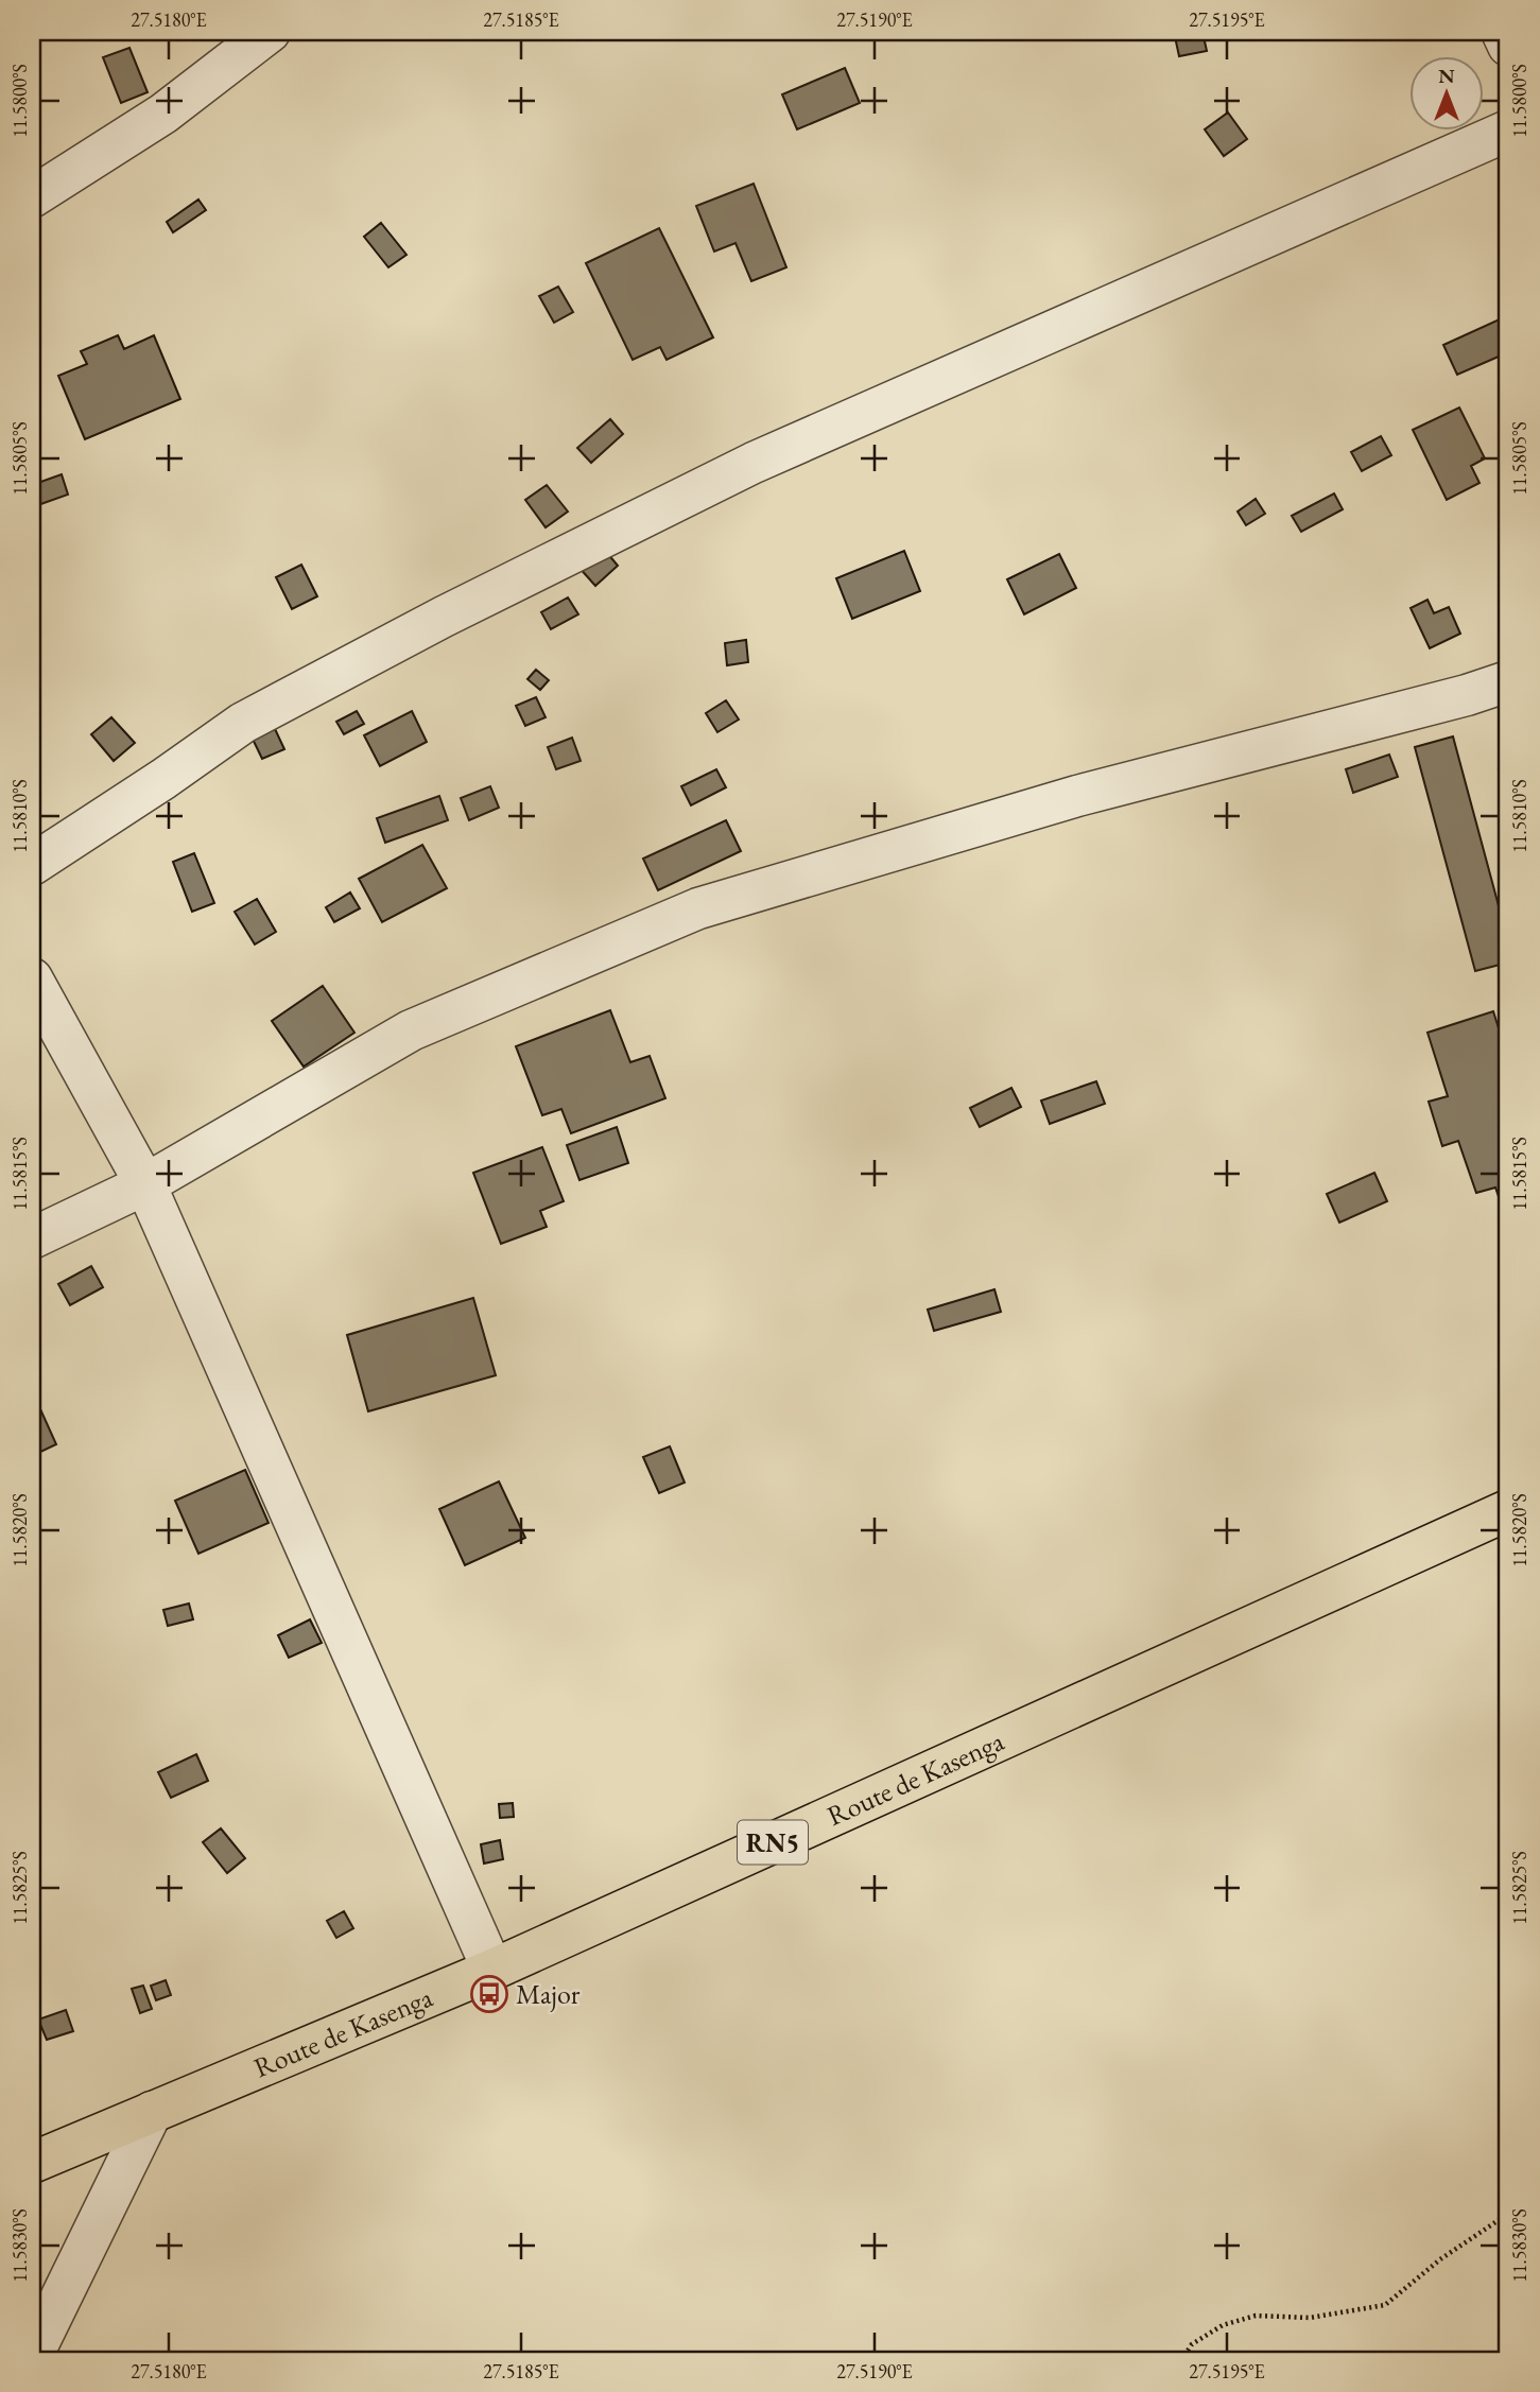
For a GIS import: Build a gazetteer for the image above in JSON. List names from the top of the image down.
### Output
{
  "streets": {
    "highway": ["Route de Kasenga", "RN5"]
  },
  "places": {
    "bus stop": ["Major"]
  },
  "north": "top",
  "coordinates": [
    "27.5180°E",
    "27.5185°E",
    "27.5190°E",
    "27.5195°E",
    "11.5800°S",
    "11.5805°S",
    "11.5810°S",
    "11.5815°S",
    "11.5820°S",
    "11.5825°S",
    "11.5830°S"
  ]
}
